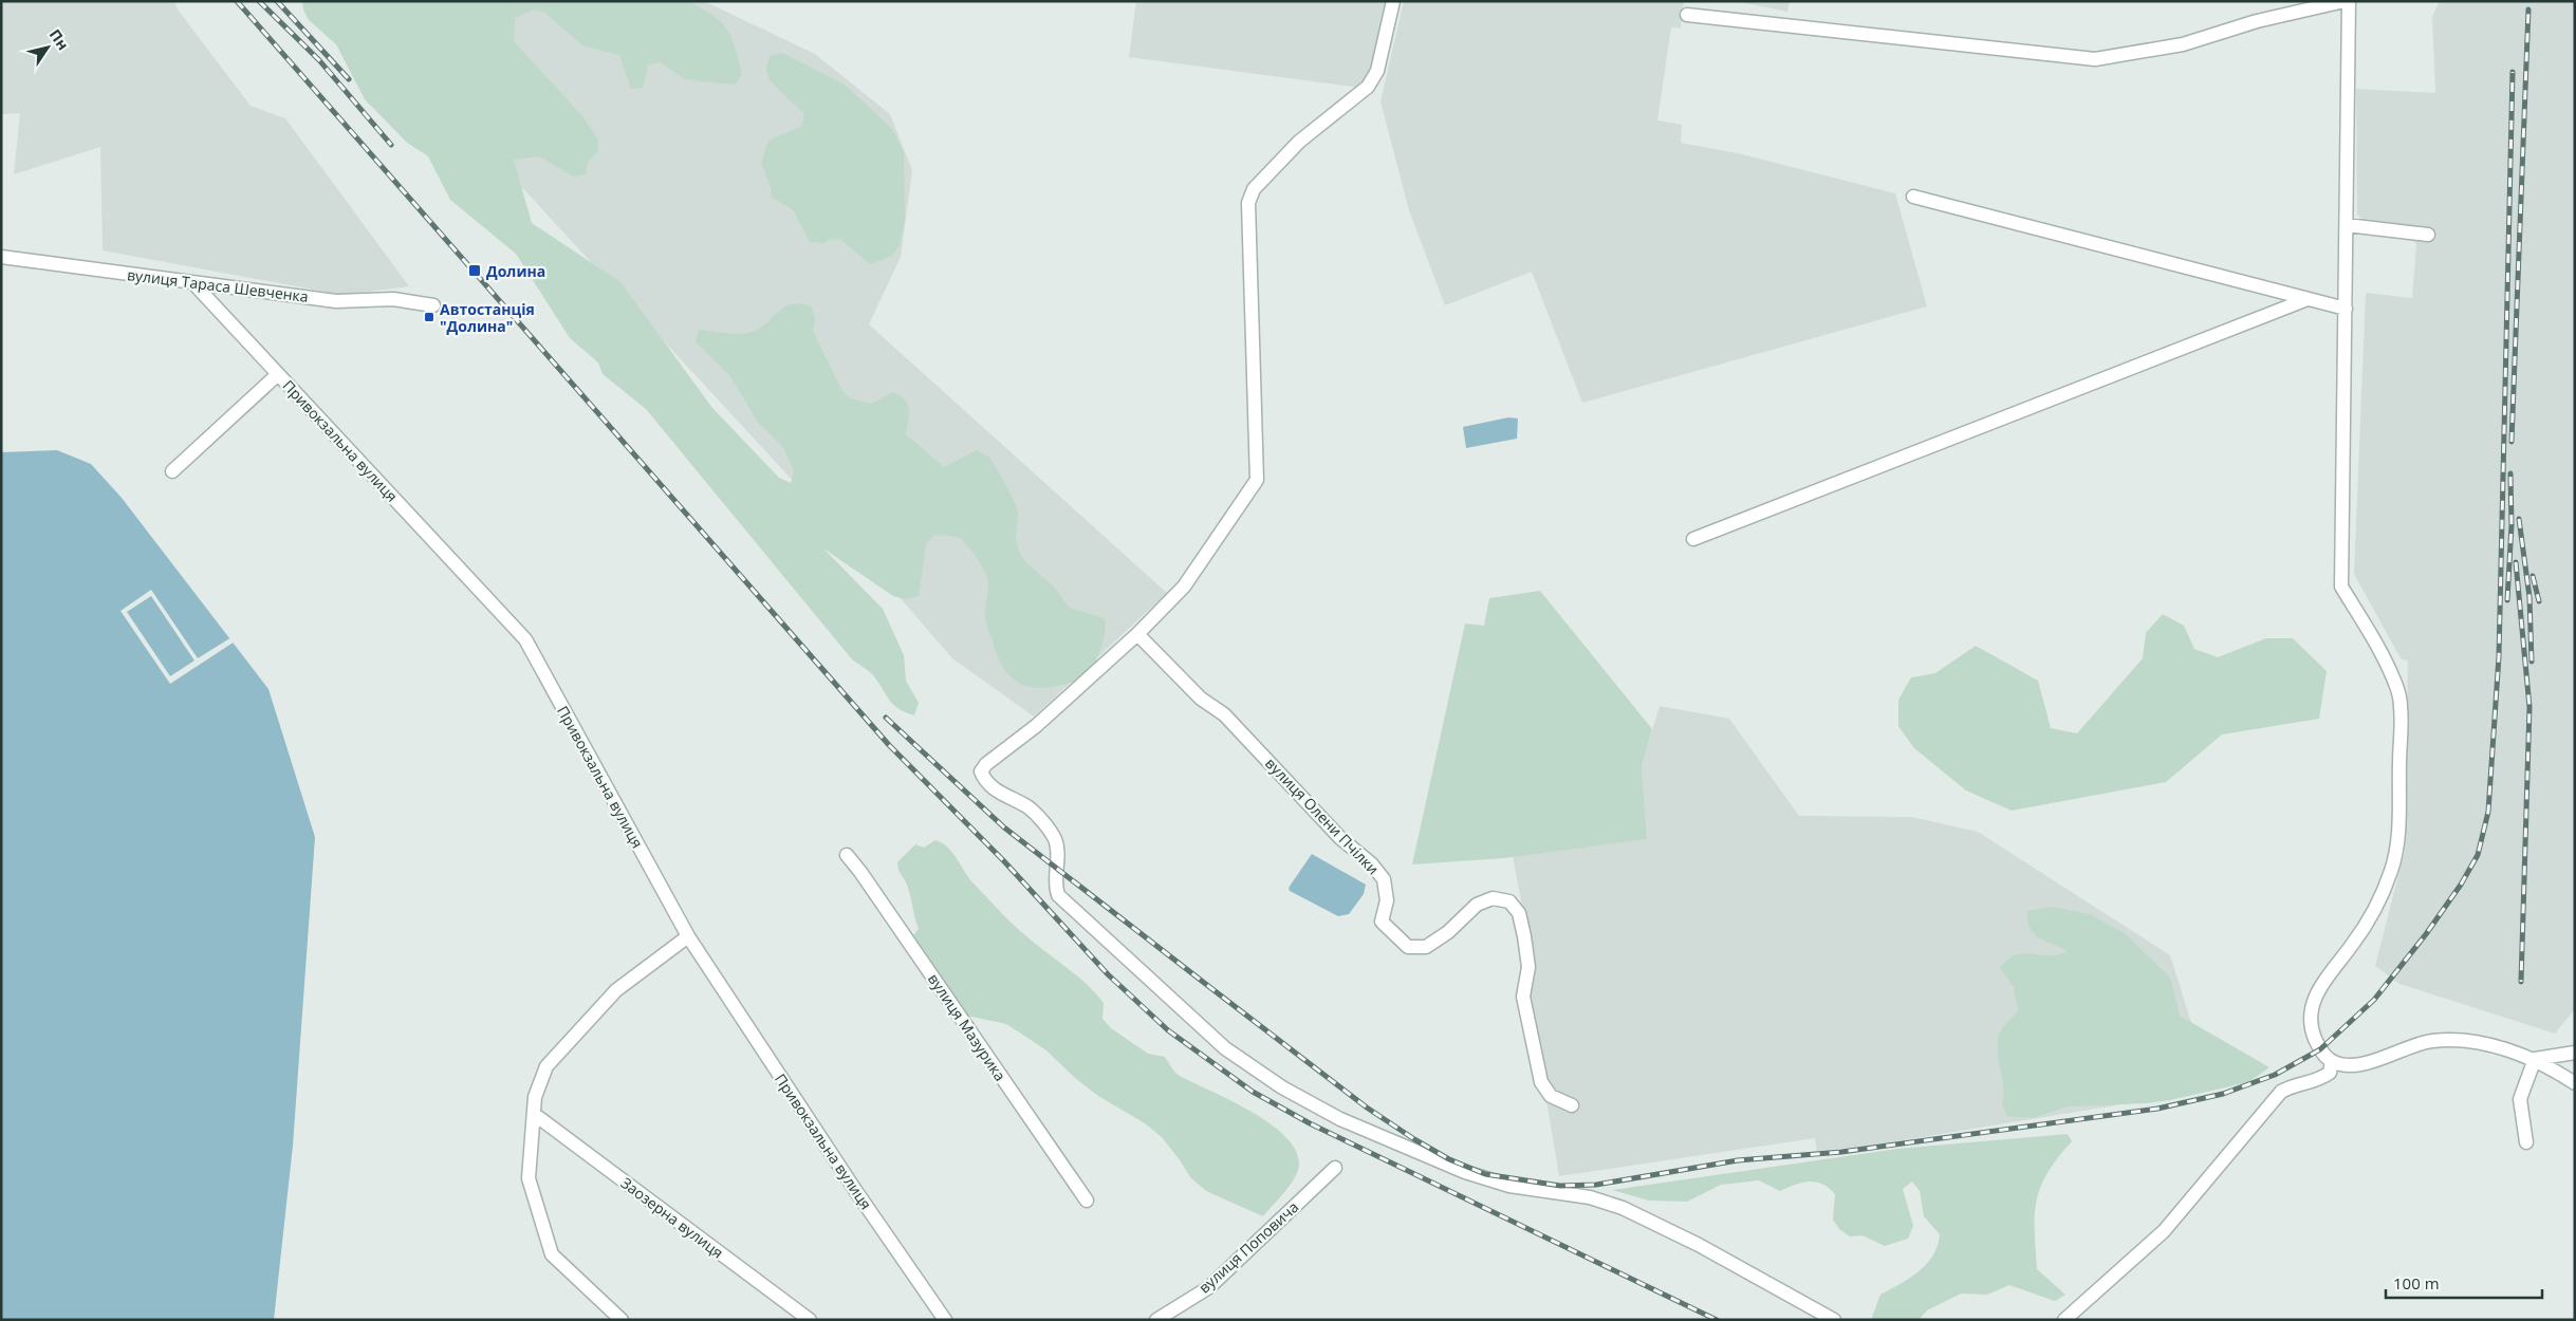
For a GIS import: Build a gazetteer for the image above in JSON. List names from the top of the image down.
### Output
{
  "streets": {
    "street": [
      "вулиця Тараса Шевченка",
      "Привокзальна вулиця",
      "вулиця Олени Пчілки",
      "вулиця Мазурика",
      "Заозерна вулиця",
      "вулиця Поповича"
    ]
  },
  "crossings": [
    ["вулиця Тараса Шевченка", "Привокзальна вулиця"]
  ],
  "places": {
    "transit": ["Долина", "Автостанція \"Долина\""]
  },
  "scale_bar": "100 m",
  "north": "top right"
}
